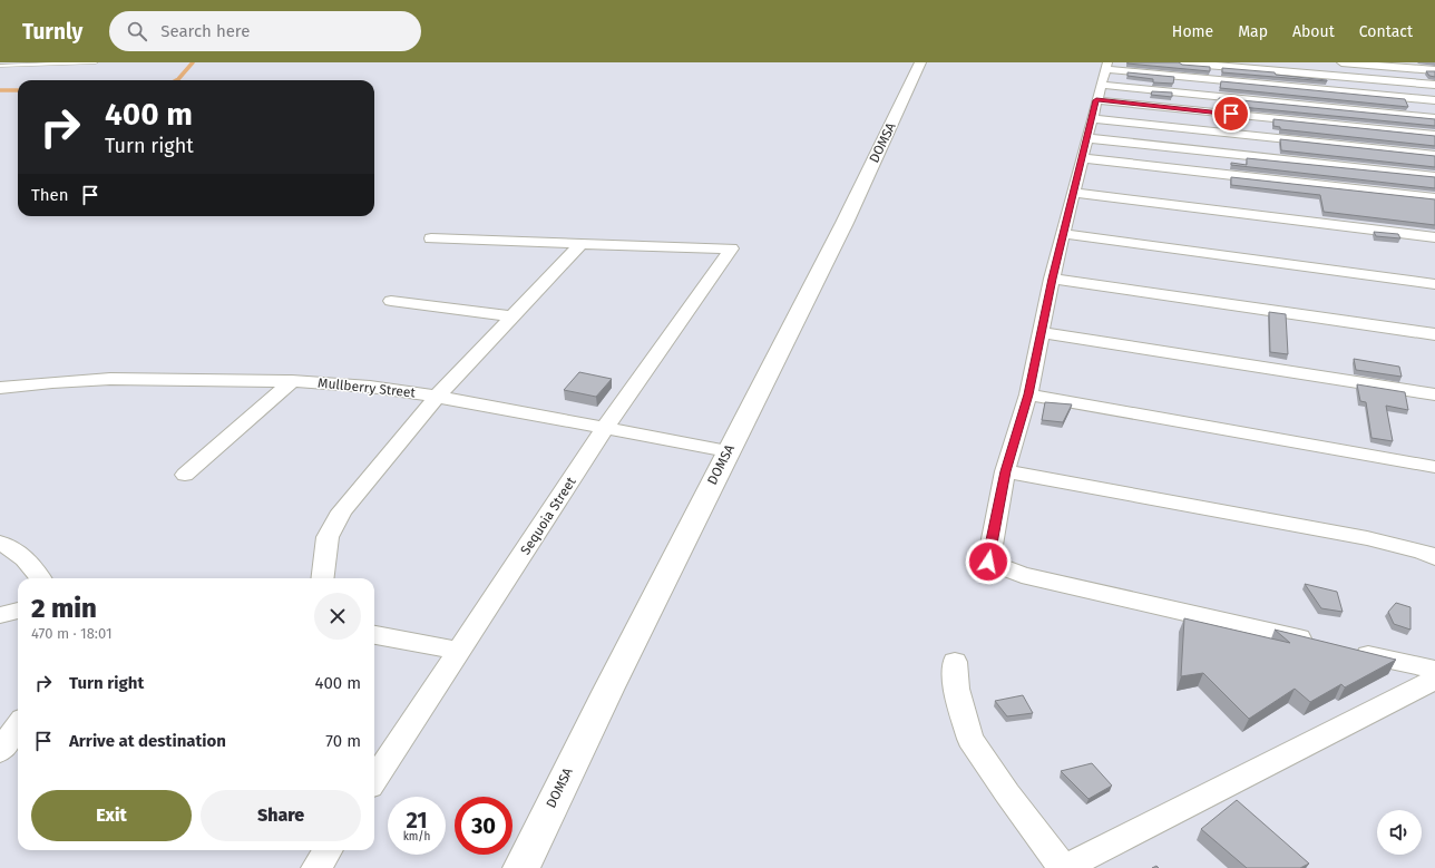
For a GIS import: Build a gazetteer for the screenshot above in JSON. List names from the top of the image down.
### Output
{
  "streets": {
    "main road": ["DOMSA"],
    "street": ["Mullberry Street", "Sequoia Street"]
  },
  "crossings": [
    ["DOMSA", "Mullberry Street"],
    ["Mullberry Street", "Sequoia Street"]
  ],
  "page": {
    "header": "Turnly",
    "search": "Search here",
    "nav": [
      "Home",
      "Map",
      "About",
      "Contact"
    ],
    "turn": ["400 m", "Turn right"],
    "then": "Then",
    "heading": ["2 min", "470 m · 18:01"],
    "list": [
      {
        "name": "Turn right",
        "value": "400 m"
      },
      {
        "name": "Arrive at destination",
        "value": "70 m"
      }
    ],
    "buttons": ["Exit", "Share"],
    "speed": "21 km/h",
    "limit": "30"
  }
}
